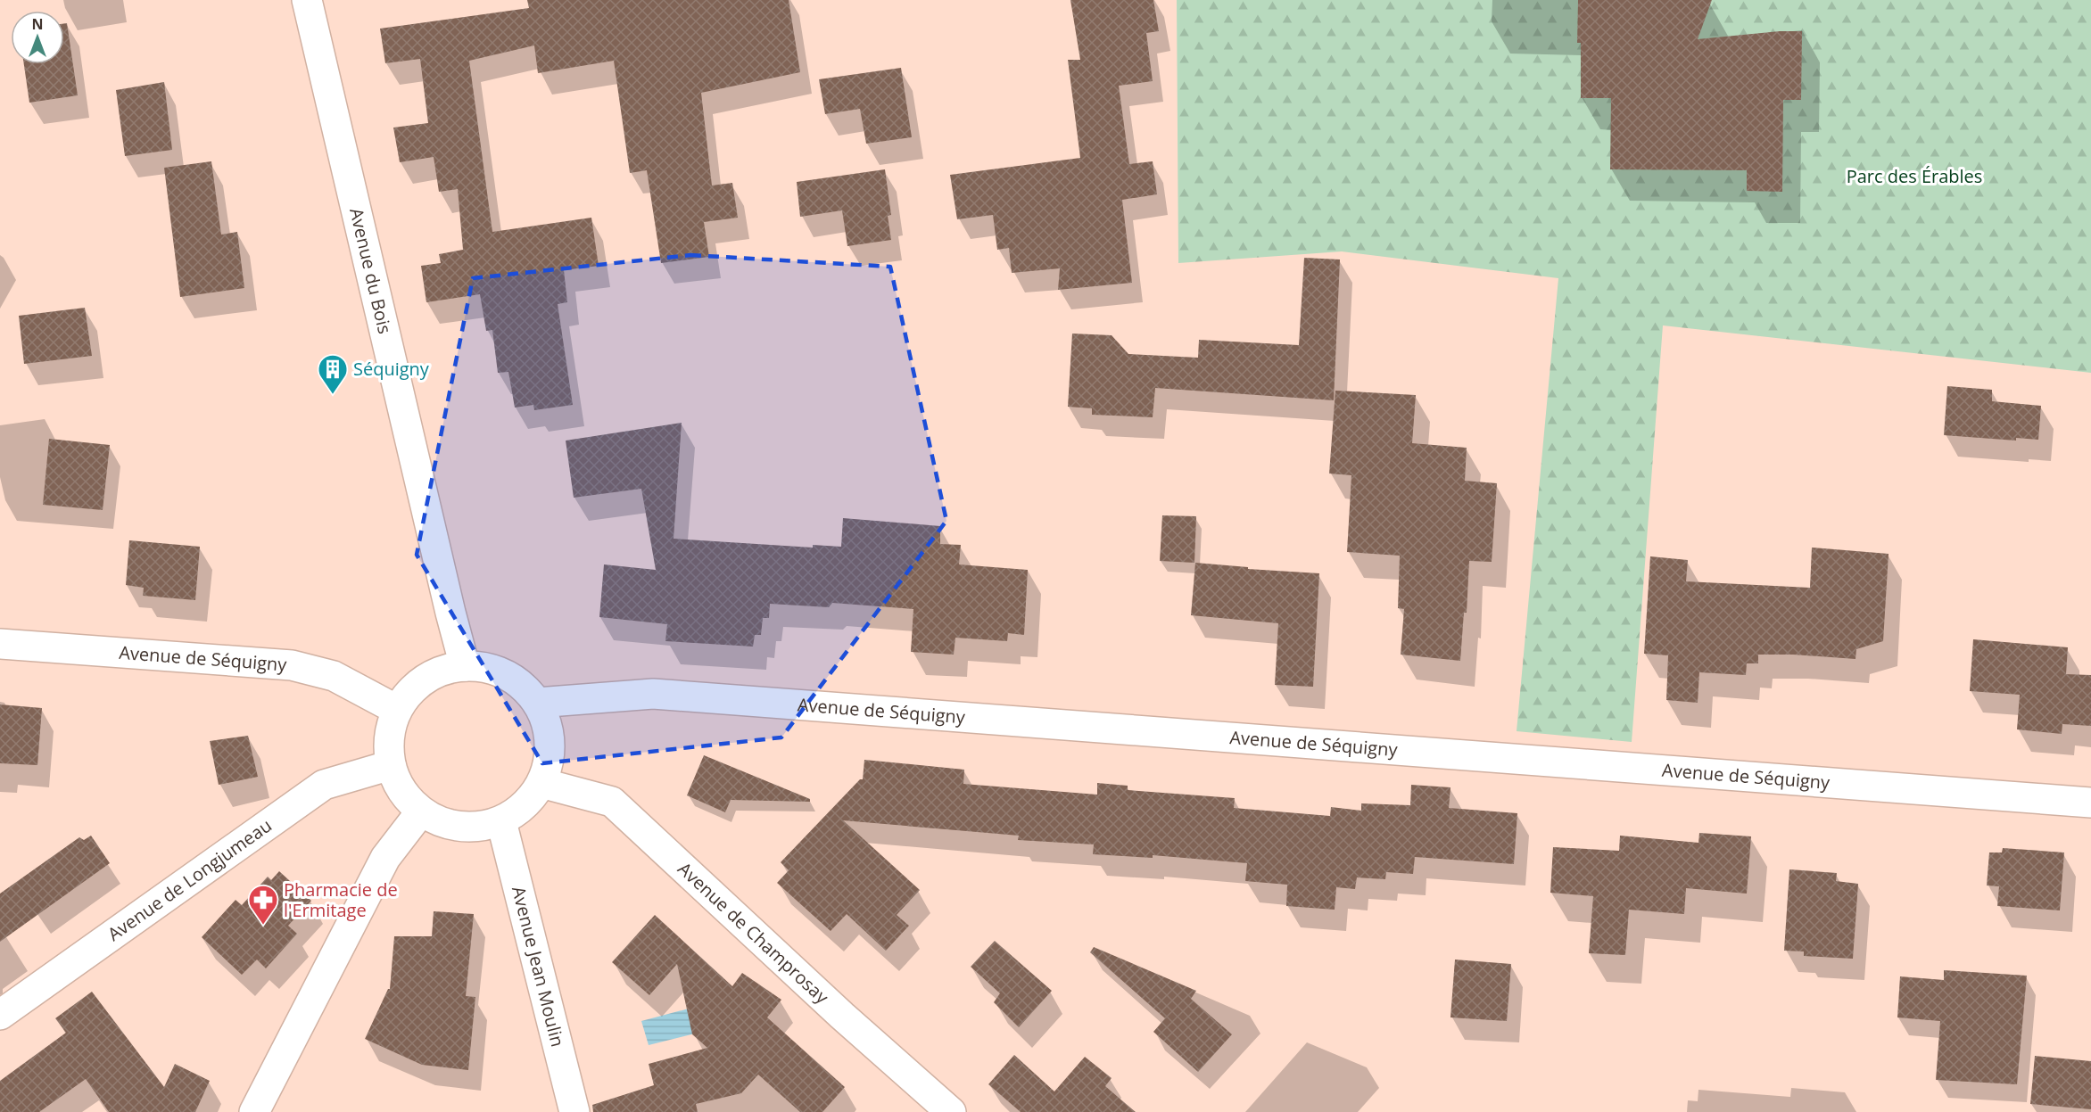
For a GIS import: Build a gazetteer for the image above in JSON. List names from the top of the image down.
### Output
{
  "streets": {
    "street": [
      "Avenue du Bois",
      "Avenue de Séquigny",
      "Avenue de Longjumeau",
      "Avenue de Champrosay",
      "Avenue Jean Moulin"
    ]
  },
  "crossings": [
    ["Avenue du Bois", "Avenue de Séquigny"],
    ["Avenue du Bois", "Avenue de Longjumeau"],
    ["Avenue du Bois", "Avenue de Champrosay"],
    ["Avenue du Bois", "Avenue Jean Moulin"],
    ["Avenue de Séquigny", "Avenue de Longjumeau"],
    ["Avenue de Séquigny", "Avenue de Champrosay"],
    ["Avenue de Séquigny", "Avenue Jean Moulin"],
    ["Avenue de Longjumeau", "Avenue de Champrosay"],
    ["Avenue de Longjumeau", "Avenue Jean Moulin"],
    ["Avenue de Champrosay", "Avenue Jean Moulin"]
  ],
  "parks": ["Parc des Érables"],
  "places": {
    "building": ["Séquigny"],
    "pharmacy": ["Pharmacie de l'Ermitage"]
  },
  "north": "top"
}
